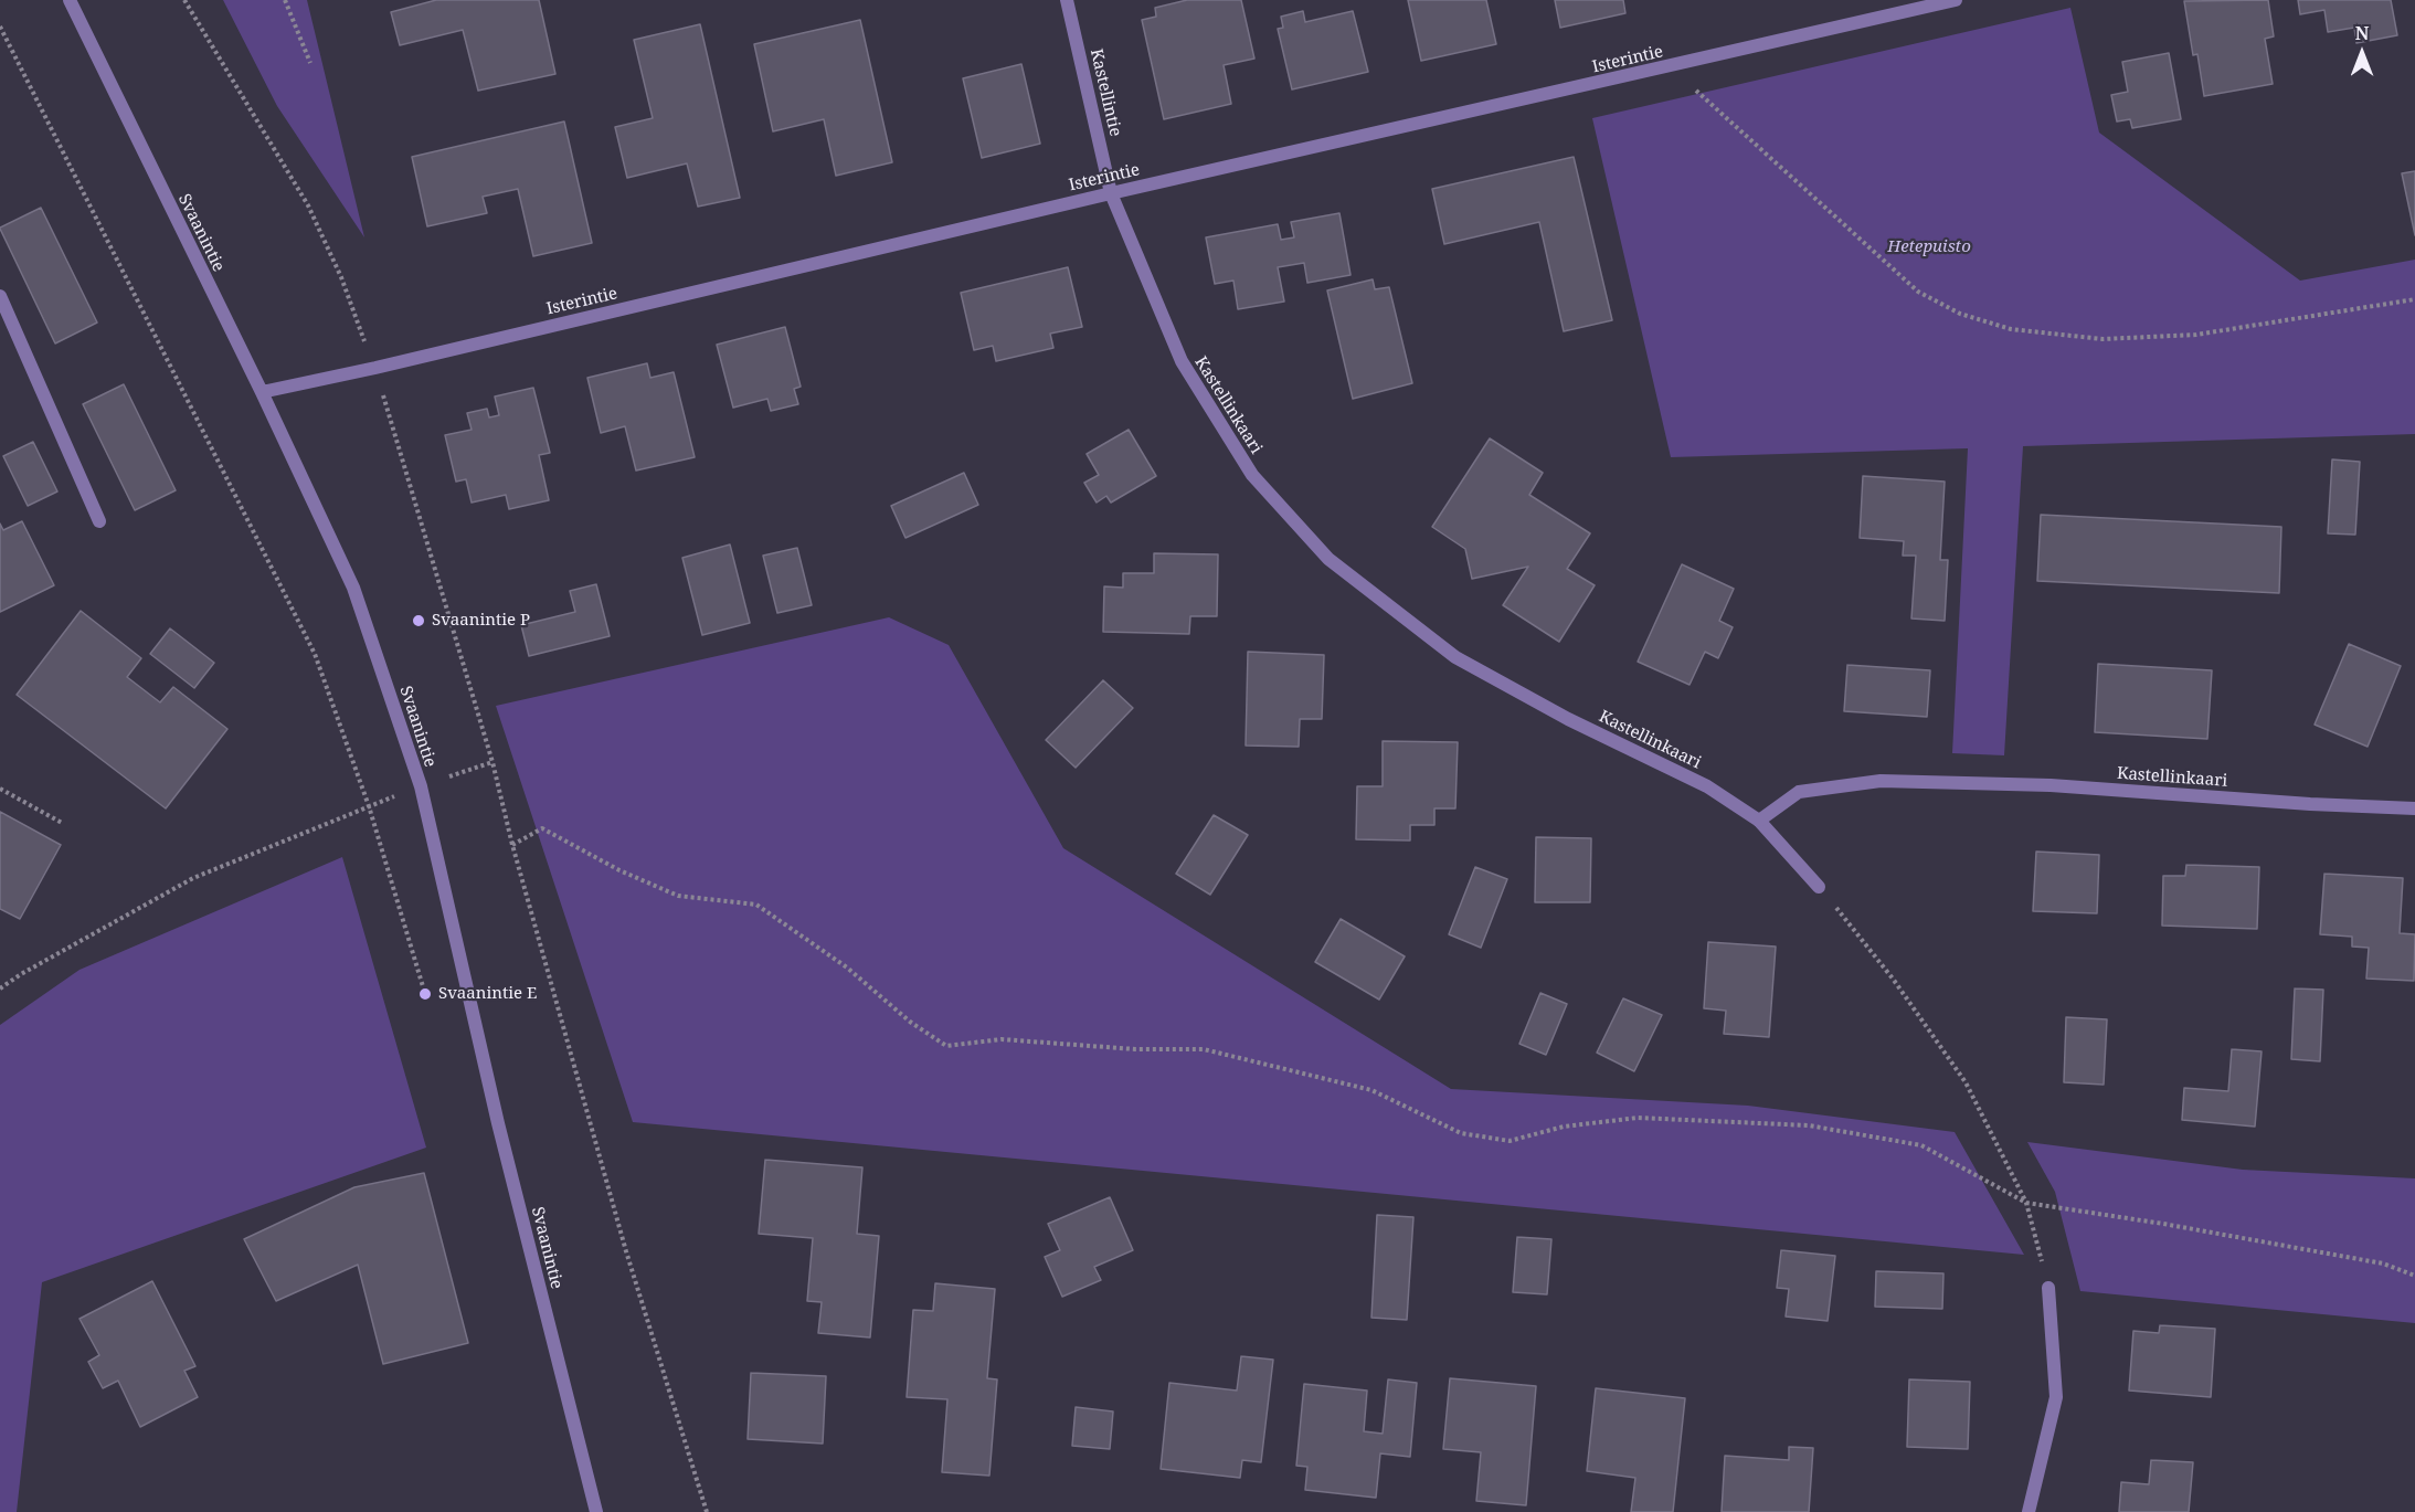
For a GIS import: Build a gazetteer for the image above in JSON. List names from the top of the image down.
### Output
{
  "streets": {
    "street": [
      "Isterintie",
      "Kastellintie",
      "Svaanintie",
      "Kastellinkaari"
    ]
  },
  "crossings": [
    ["Isterintie", "Kastellintie"],
    ["Isterintie", "Svaanintie"],
    ["Isterintie", "Kastellinkaari"],
    ["Kastellintie", "Kastellinkaari"]
  ],
  "parks": ["Hetepuisto"],
  "places": ["Svaanintie P", "Svaanintie E"],
  "north": "top"
}
